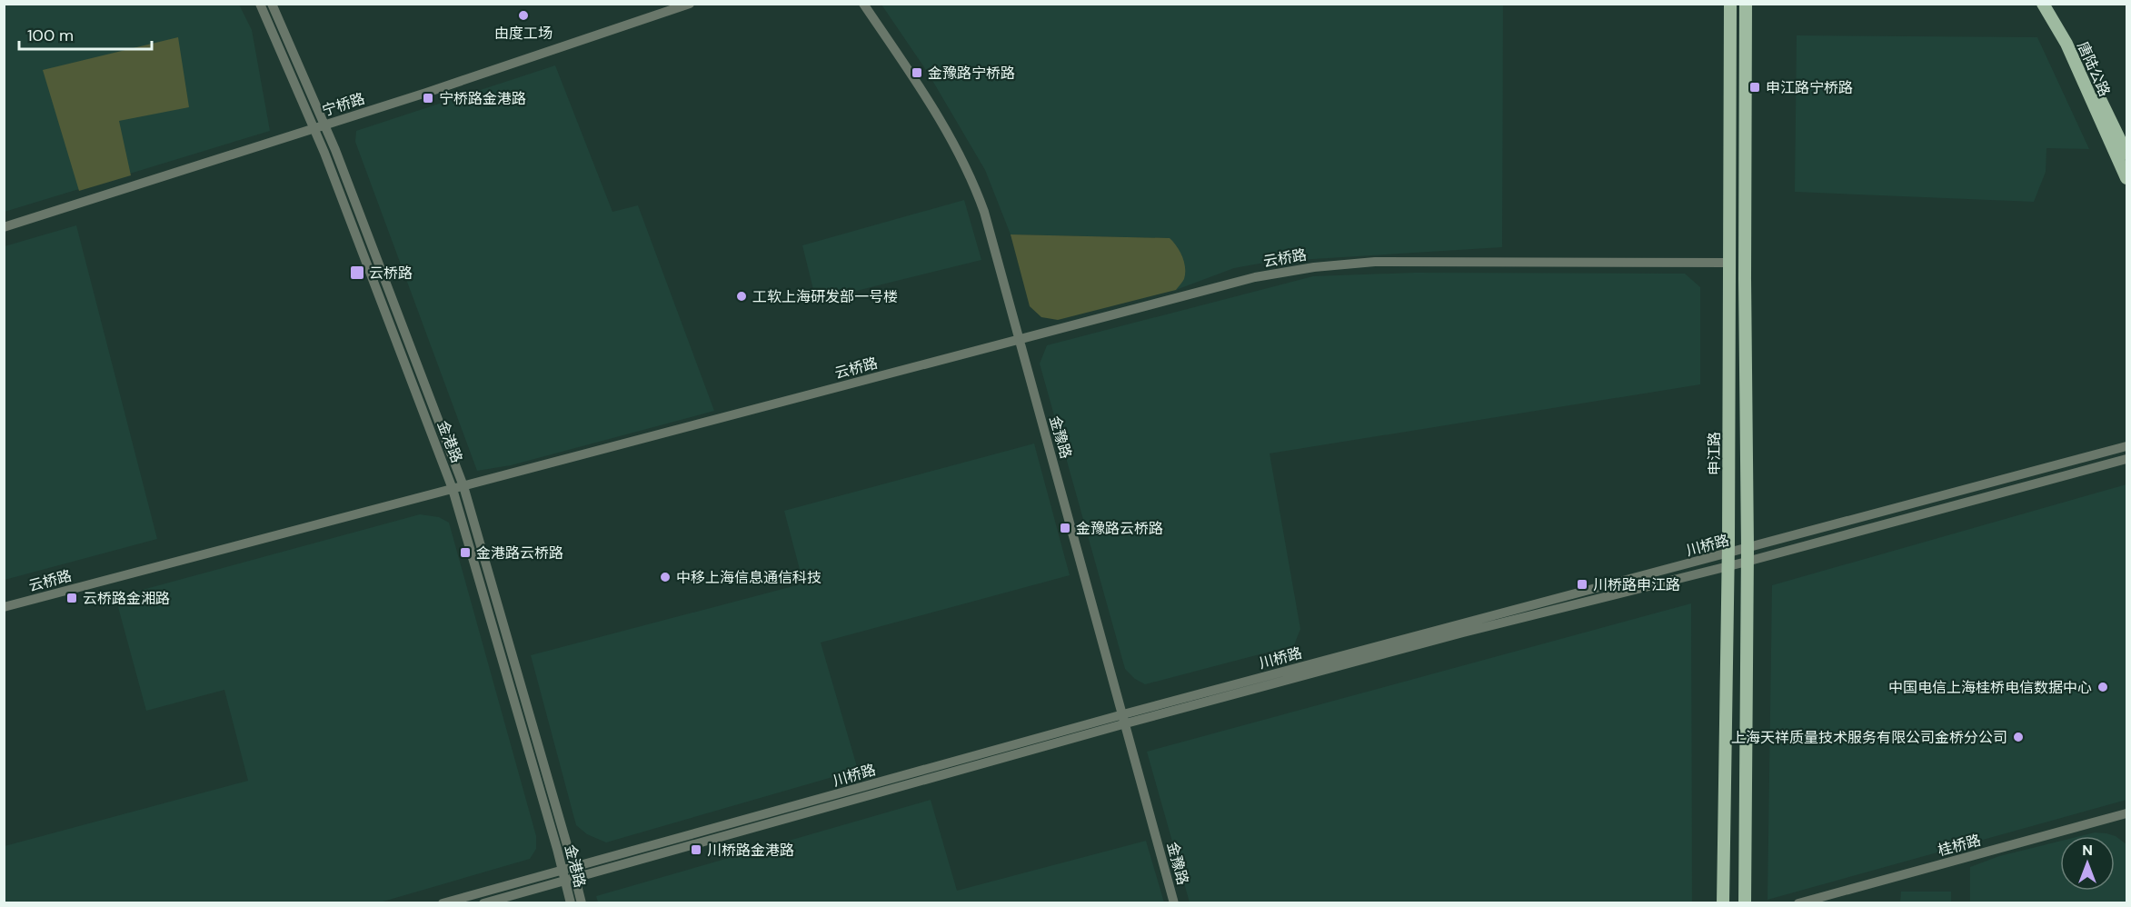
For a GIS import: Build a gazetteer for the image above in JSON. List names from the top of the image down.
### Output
{
  "streets": {
    "main road": ["唐陆公路", "申江路"],
    "street": [
      "宁桥路",
      "云桥路",
      "金豫路",
      "金港路",
      "川桥路",
      "桂桥路"
    ]
  },
  "crossings": [
    ["宁桥路", "金港路"],
    ["云桥路", "金豫路"],
    ["云桥路", "金港路"],
    ["云桥路", "申江路"],
    ["金豫路", "川桥路"],
    ["金港路", "川桥路"],
    ["申江路", "川桥路"]
  ],
  "places": {
    "other": [
      "由度工场",
      "工软上海研发部一号楼",
      "中移上海信息通信科技",
      "中国电信上海桂桥电信数据中心",
      "上海天祥质量技术服务有限公司金桥分公司"
    ],
    "transit": [
      "金豫路宁桥路",
      "申江路宁桥路",
      "宁桥路金港路",
      "云桥路",
      "金豫路云桥路",
      "金港路云桥路",
      "川桥路申江路",
      "云桥路金湘路",
      "川桥路金港路"
    ]
  },
  "scale_bar": "100 m",
  "north": "top"
}
